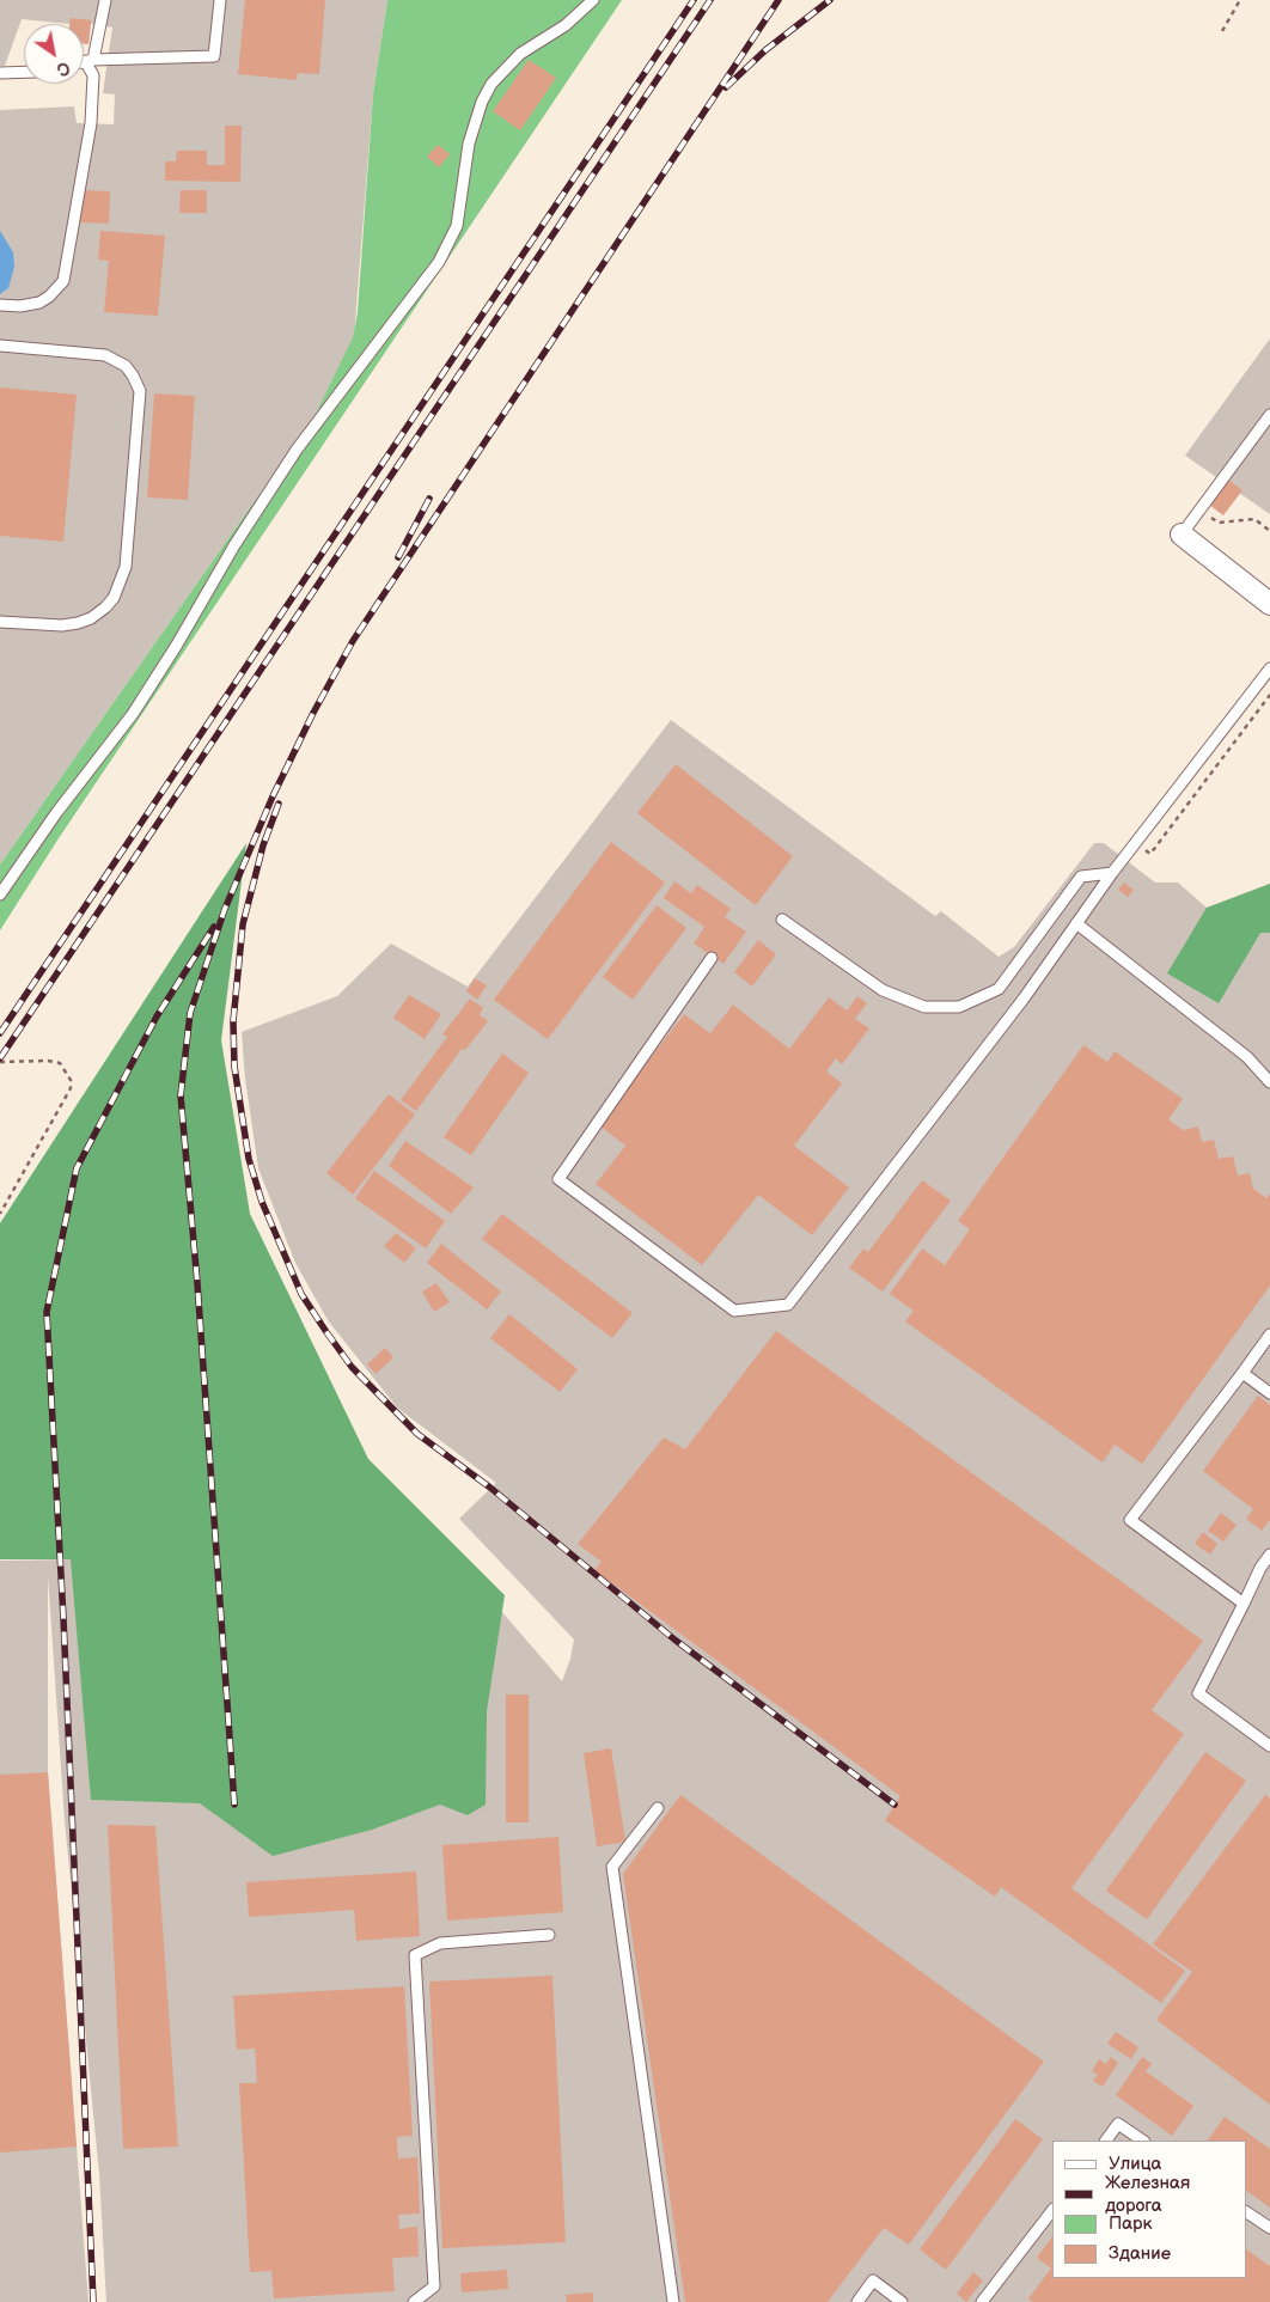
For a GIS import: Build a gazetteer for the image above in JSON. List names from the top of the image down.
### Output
{
  "legend": [
    "Улица",
    "Железная дорога",
    "Парк",
    "Здание"
  ],
  "north": "bottom right"
}
